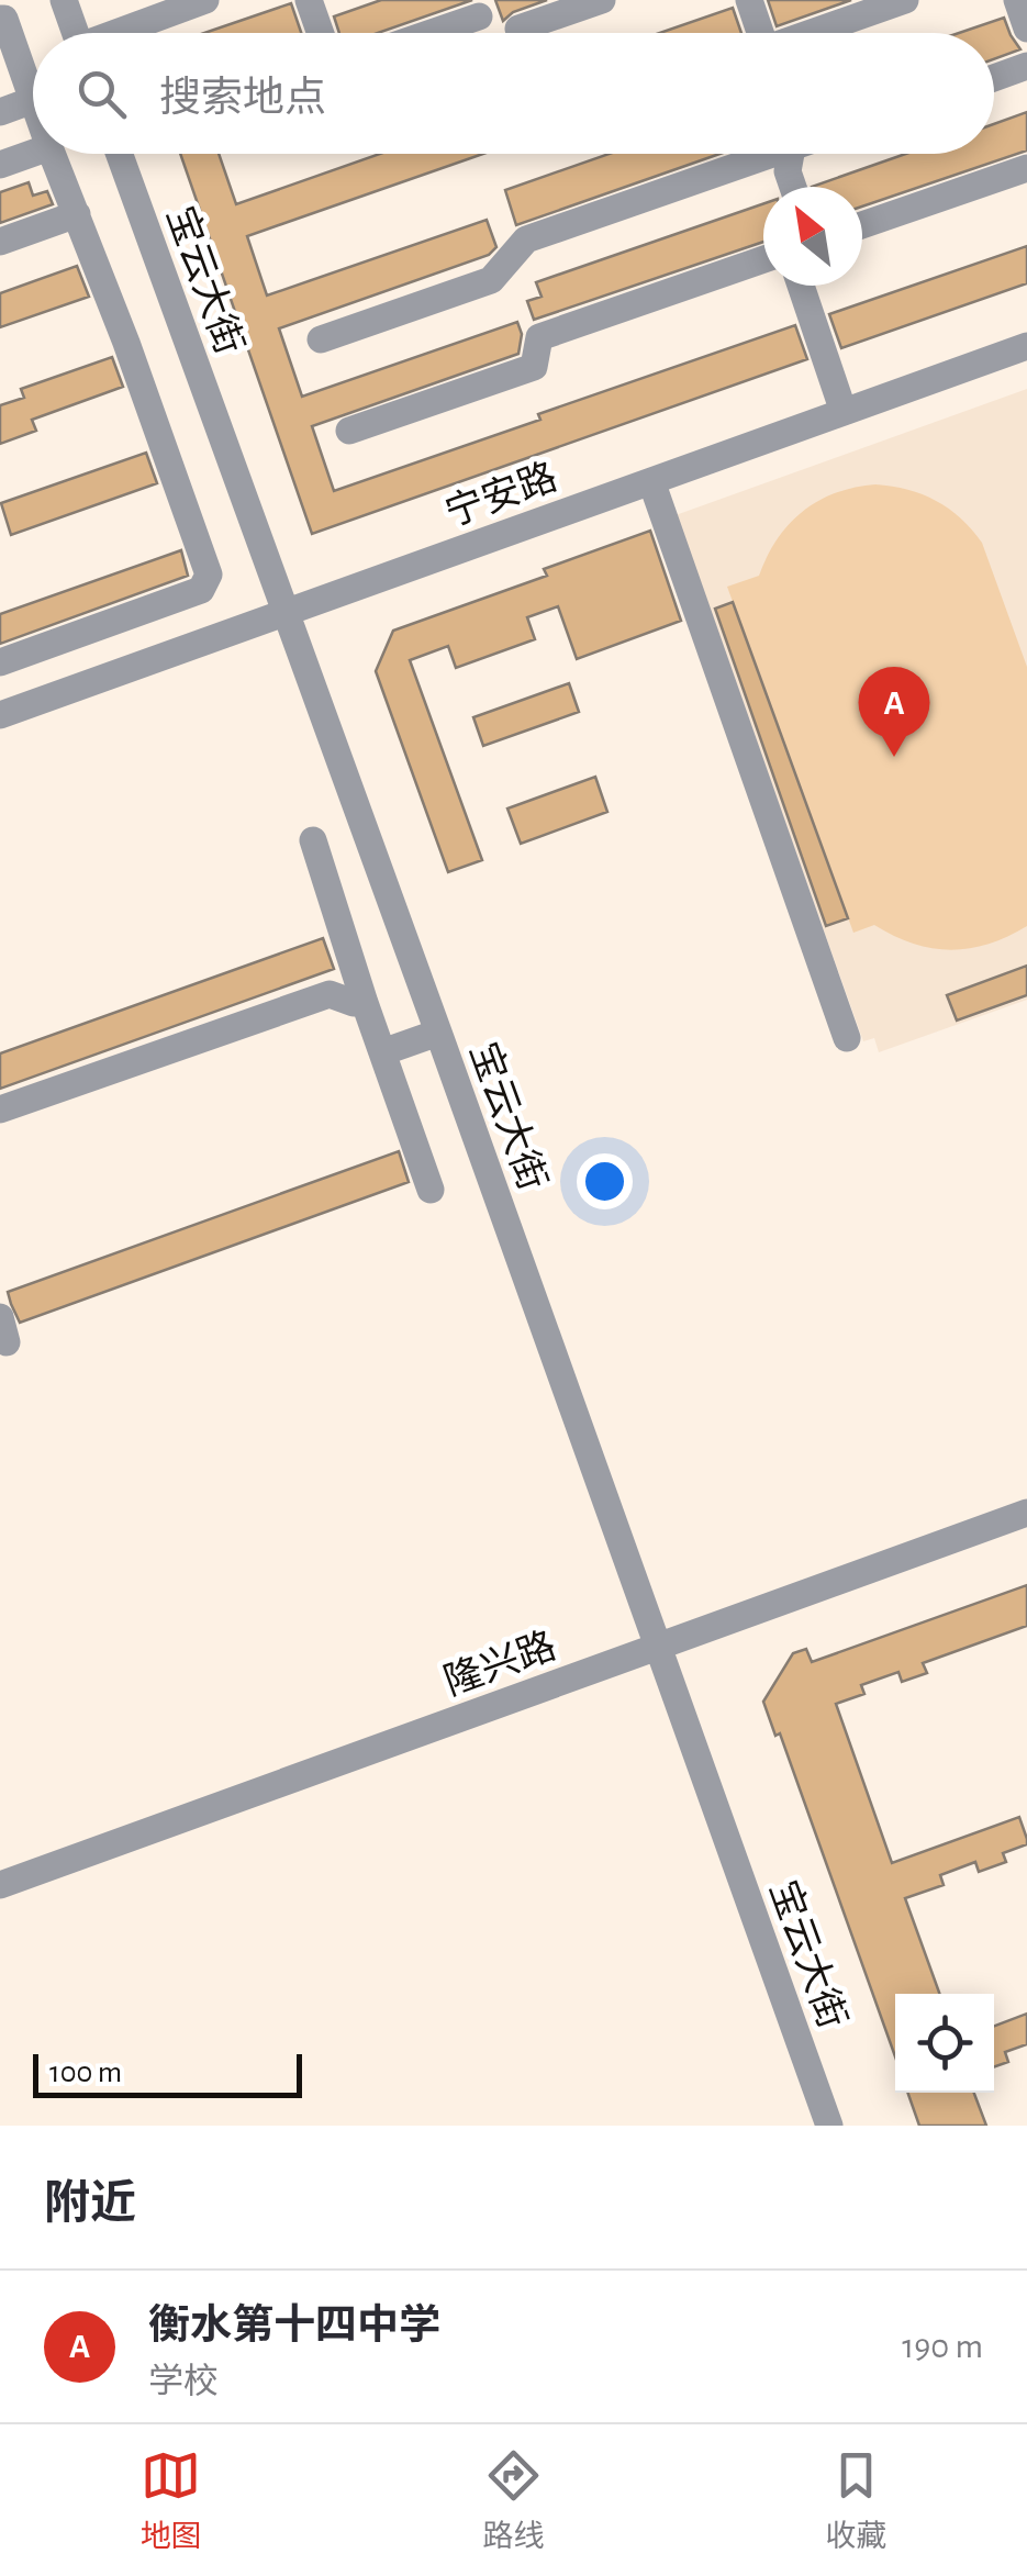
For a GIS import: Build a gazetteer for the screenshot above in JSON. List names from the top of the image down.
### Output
{
  "streets": {
    "street": ["宝云大街", "宁安路", "隆兴路"]
  },
  "crossings": [
    ["宝云大街", "宁安路"],
    ["宝云大街", "隆兴路"]
  ],
  "scale_bar": "100 m",
  "north": "top left",
  "page": {
    "search": "搜索地点",
    "pins": "A",
    "scale": "100 m",
    "heading": "附近",
    "list": [
      {
        "mark": "A",
        "name": "衡水第十四中学",
        "note": "学校",
        "value": "190 m"
      }
    ],
    "nav": ["地图", "路线", "收藏"]
  }
}
